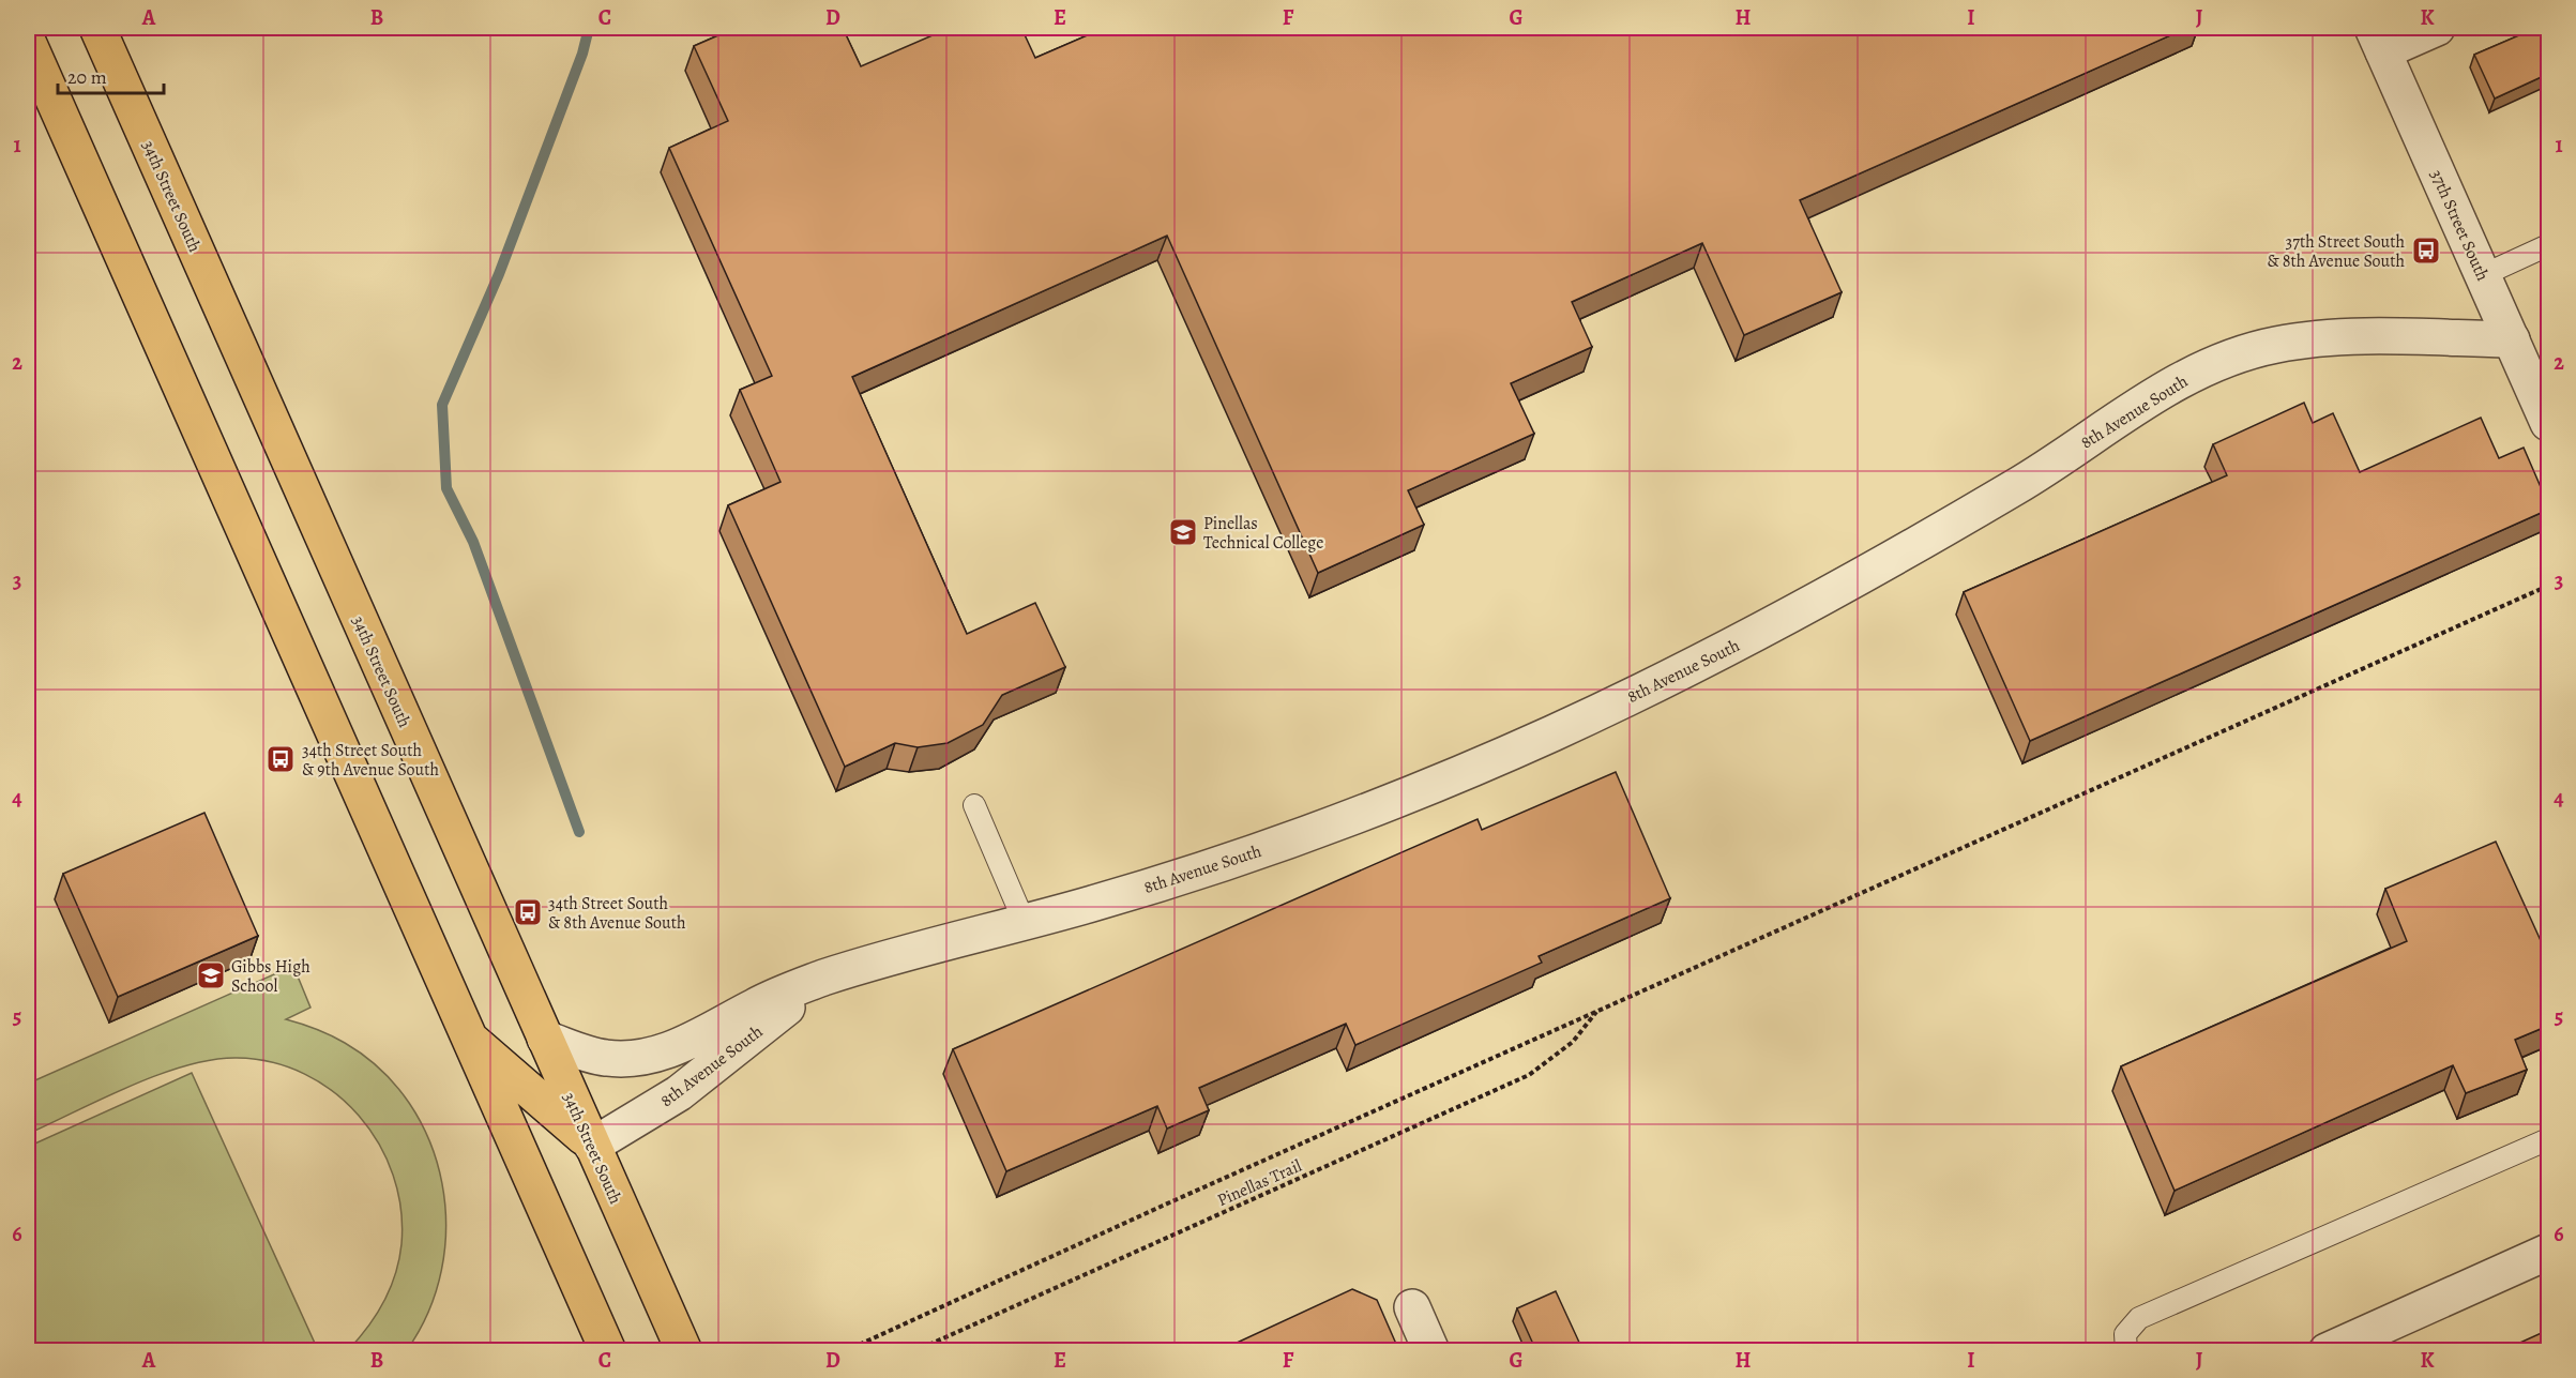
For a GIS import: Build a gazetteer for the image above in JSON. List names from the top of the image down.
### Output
{
  "streets": {
    "highway": ["34th Street South"],
    "street": ["37th Street South", "8th Avenue South"],
    "path": ["Pinellas Trail"]
  },
  "crossings": [
    ["34th Street South", "8th Avenue South"],
    ["37th Street South", "8th Avenue South"]
  ],
  "places": {
    "bus stop": ["37th Street South & 8th Avenue South", "34th Street South & 9th Avenue South", "34th Street South & 8th Avenue South"],
    "school or university": ["Pinellas Technical College", "Gibbs High School"]
  },
  "scale_bar": "20 m",
  "grid": {
    "columns": [
      "A",
      "B",
      "C",
      "D",
      "E",
      "F",
      "G",
      "H",
      "I",
      "J",
      "K"
    ],
    "rows": [
      "1",
      "2",
      "3",
      "4",
      "5",
      "6"
    ]
  }
}
